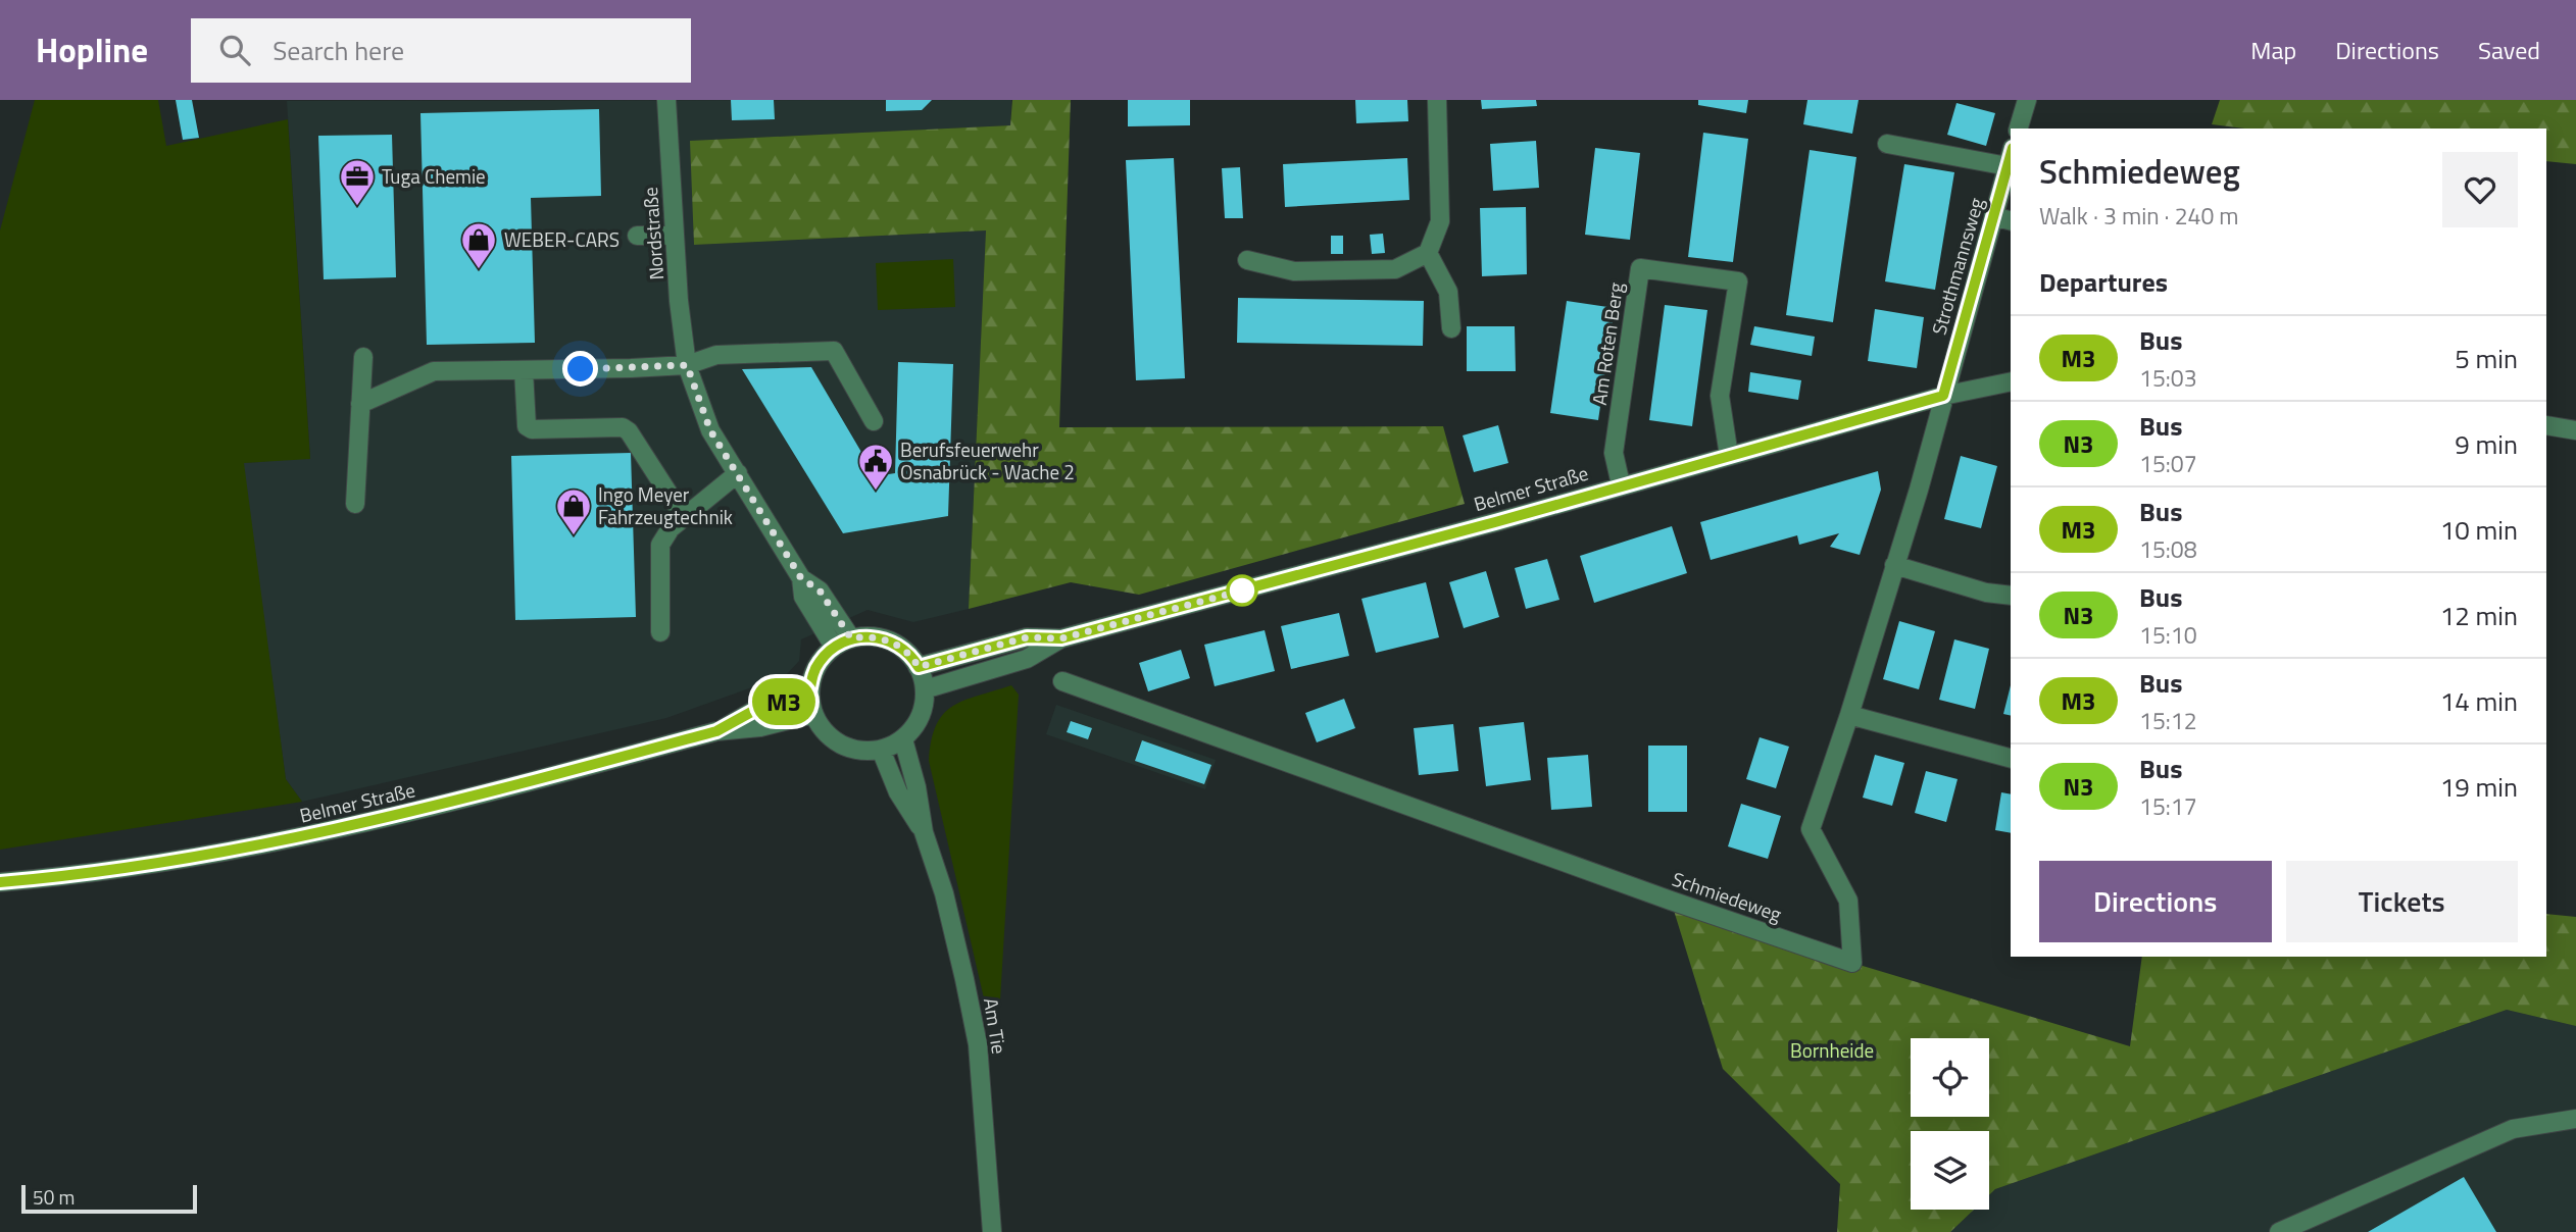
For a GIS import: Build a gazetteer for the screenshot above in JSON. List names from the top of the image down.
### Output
{
  "streets": {
    "street": [
      "Nordstraße",
      "Strothmannsweg",
      "Am Roten Berg",
      "Belmer Straße",
      "Schmiedeweg",
      "Am Tie"
    ]
  },
  "crossings": [
    ["Nordstraße", "Belmer Straße"],
    ["Nordstraße", "Am Tie"],
    ["Strothmannsweg", "Belmer Straße"],
    ["Strothmannsweg", "Schmiedeweg"],
    ["Am Roten Berg", "Belmer Straße"],
    ["Belmer Straße", "Am Tie"]
  ],
  "parks": ["Bornheide"],
  "places": {
    "office": ["Tuga Chemie"],
    "shop": ["WEBER-CARS", "Ingo Meyer Fahrzeugtechnik"],
    "public building": ["Berufsfeuerwehr Osnabrück - Wache 2"]
  },
  "lines": ["bus line M3"],
  "scale_bar": "50 m",
  "page": {
    "header": "Hopline",
    "search": "Search here",
    "nav": ["Map", "Directions", "Saved"],
    "on_map": "M3",
    "heading": [
      ["Schmiedeweg", "Walk · 3 min · 240 m"],
      "Departures"
    ],
    "list": [
      {
        "mark": "M3",
        "name": "Bus",
        "note": "15:03",
        "value": "5 min"
      },
      {
        "mark": "N3",
        "name": "Bus",
        "note": "15:07",
        "value": "9 min"
      },
      {
        "mark": "M3",
        "name": "Bus",
        "note": "15:08",
        "value": "10 min"
      },
      {
        "mark": "N3",
        "name": "Bus",
        "note": "15:10",
        "value": "12 min"
      },
      {
        "mark": "M3",
        "name": "Bus",
        "note": "15:12",
        "value": "14 min"
      },
      {
        "mark": "N3",
        "name": "Bus",
        "note": "15:17",
        "value": "19 min"
      }
    ],
    "buttons": ["Directions", "Tickets"],
    "scale": "50 m"
  }
}
